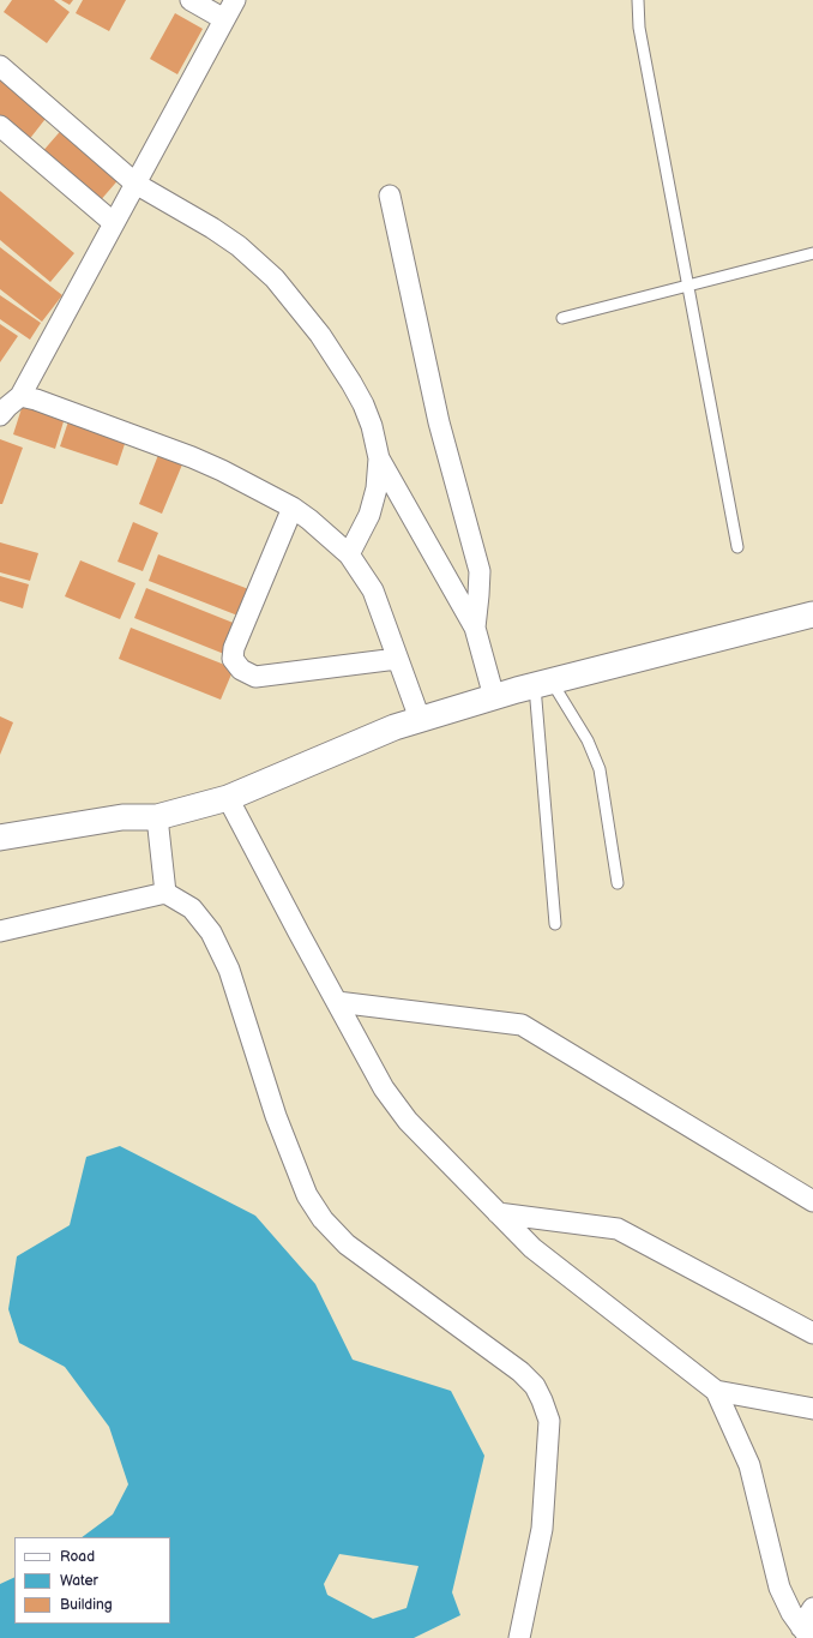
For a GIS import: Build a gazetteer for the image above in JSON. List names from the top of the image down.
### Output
{
  "legend": ["Road", "Water", "Building"]
}
